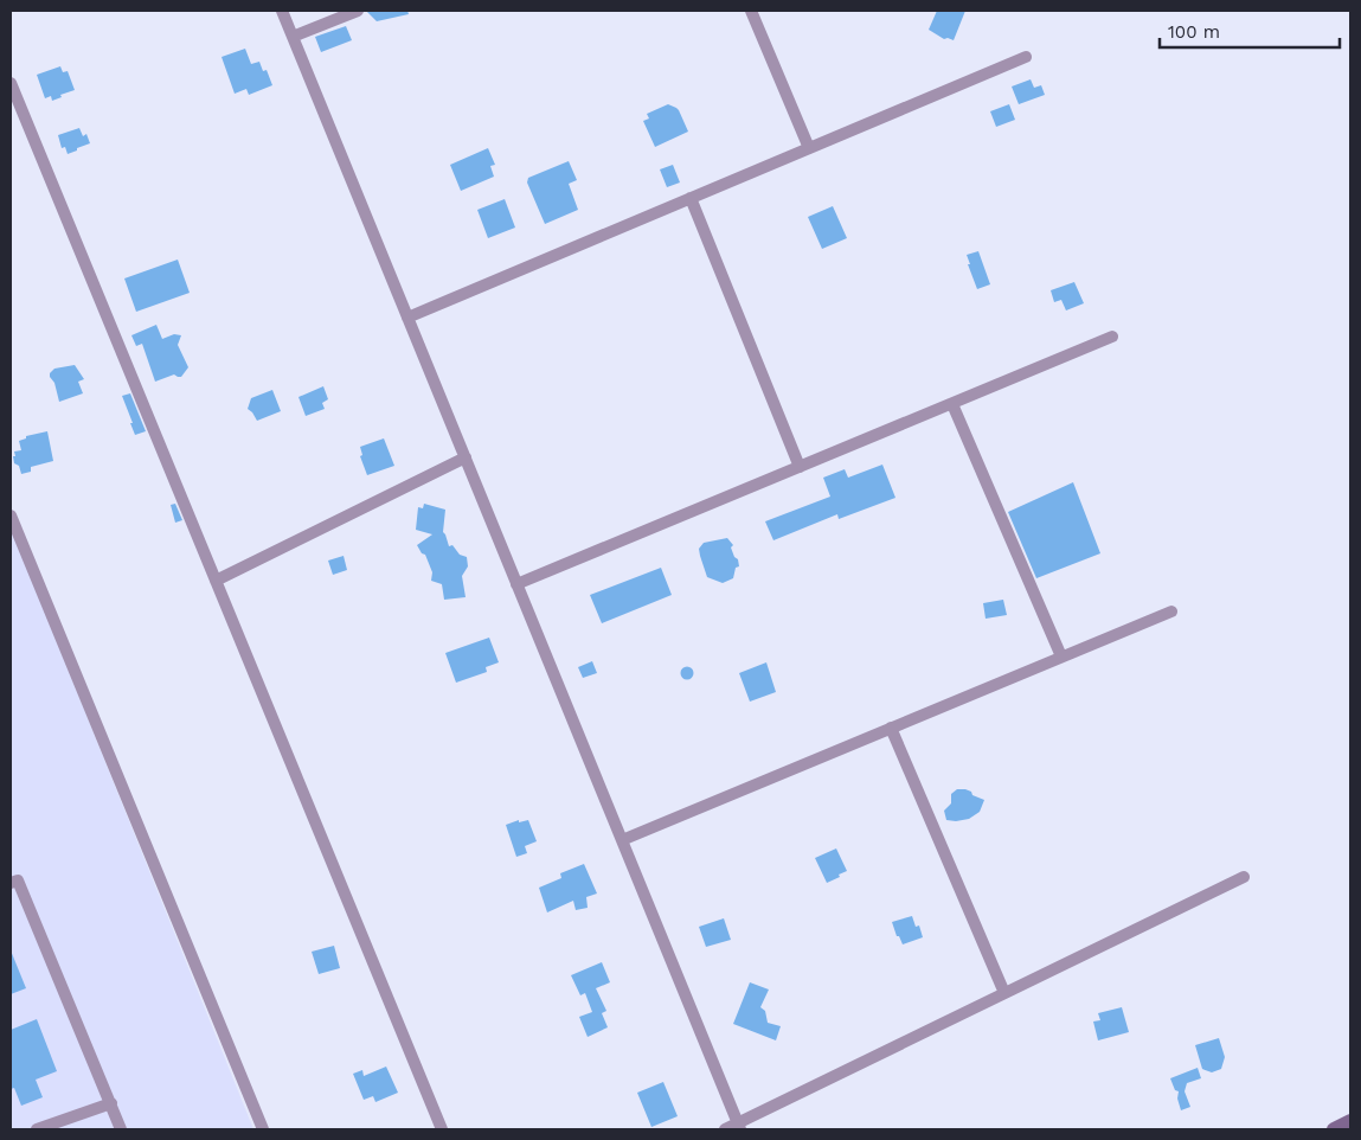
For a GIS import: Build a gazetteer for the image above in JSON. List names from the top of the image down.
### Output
{
  "scale_bar": "100 m"
}
